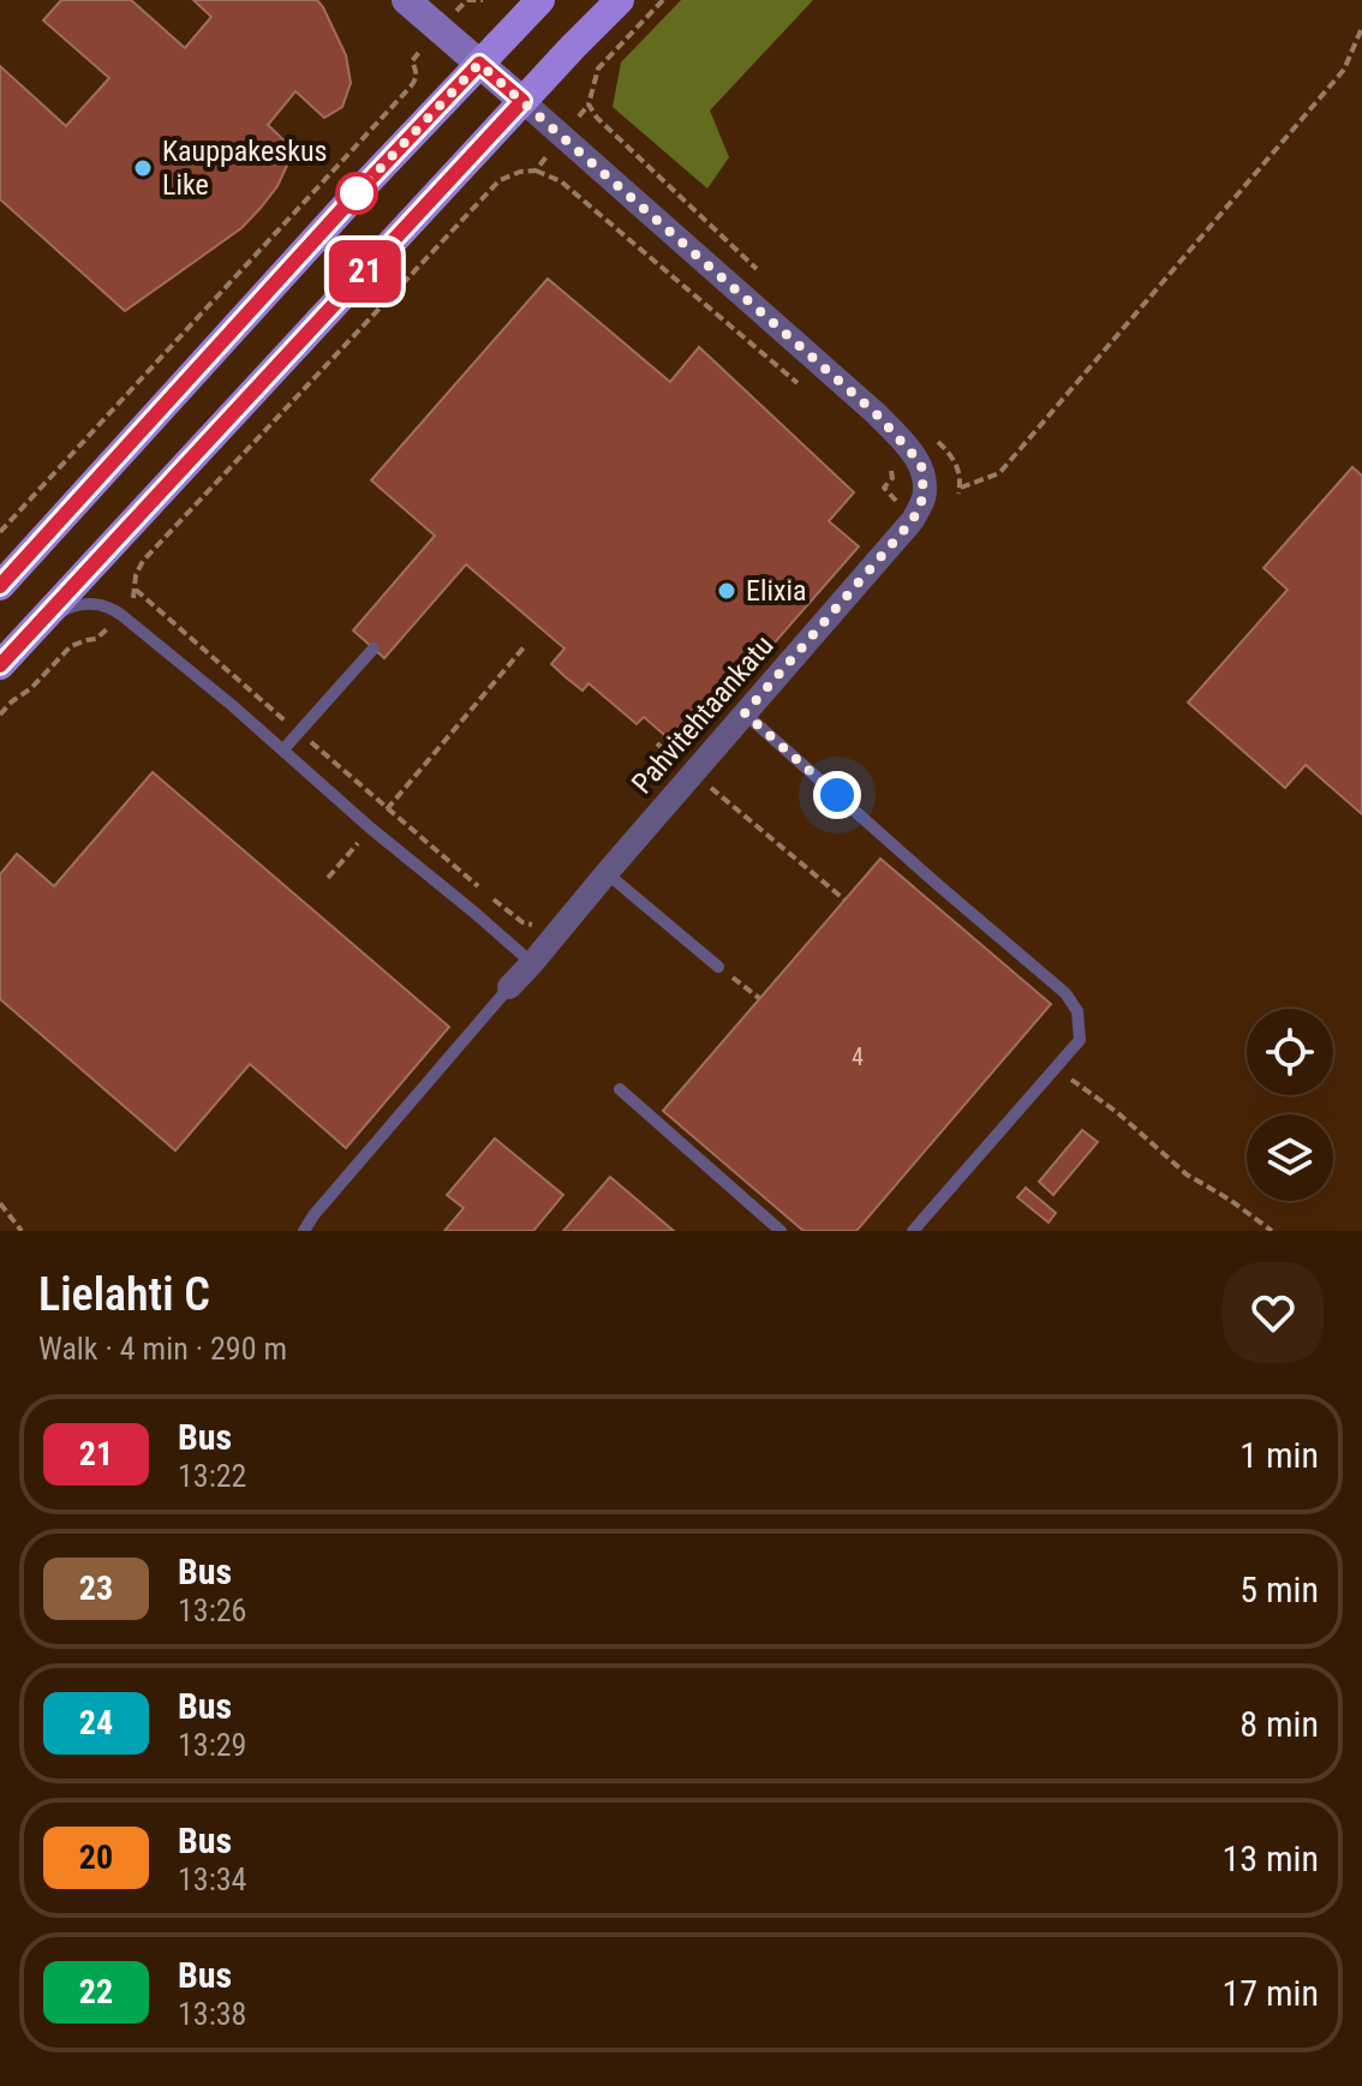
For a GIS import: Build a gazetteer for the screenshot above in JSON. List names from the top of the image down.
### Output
{
  "streets": {
    "street": ["Pahvitehtaankatu"]
  },
  "places": ["Kauppakeskus Like", "Elixia"],
  "lines": ["bus line 21"],
  "house_numbers": ["4"],
  "page": {
    "on_map": "21",
    "heading": ["Lielahti C", "Walk · 4 min · 290 m"],
    "list": [
      {
        "mark": "21",
        "name": "Bus",
        "note": "13:22",
        "value": "1 min"
      },
      {
        "mark": "23",
        "name": "Bus",
        "note": "13:26",
        "value": "5 min"
      },
      {
        "mark": "24",
        "name": "Bus",
        "note": "13:29",
        "value": "8 min"
      },
      {
        "mark": "20",
        "name": "Bus",
        "note": "13:34",
        "value": "13 min"
      },
      {
        "mark": "22",
        "name": "Bus",
        "note": "13:38",
        "value": "17 min"
      }
    ]
  }
}
